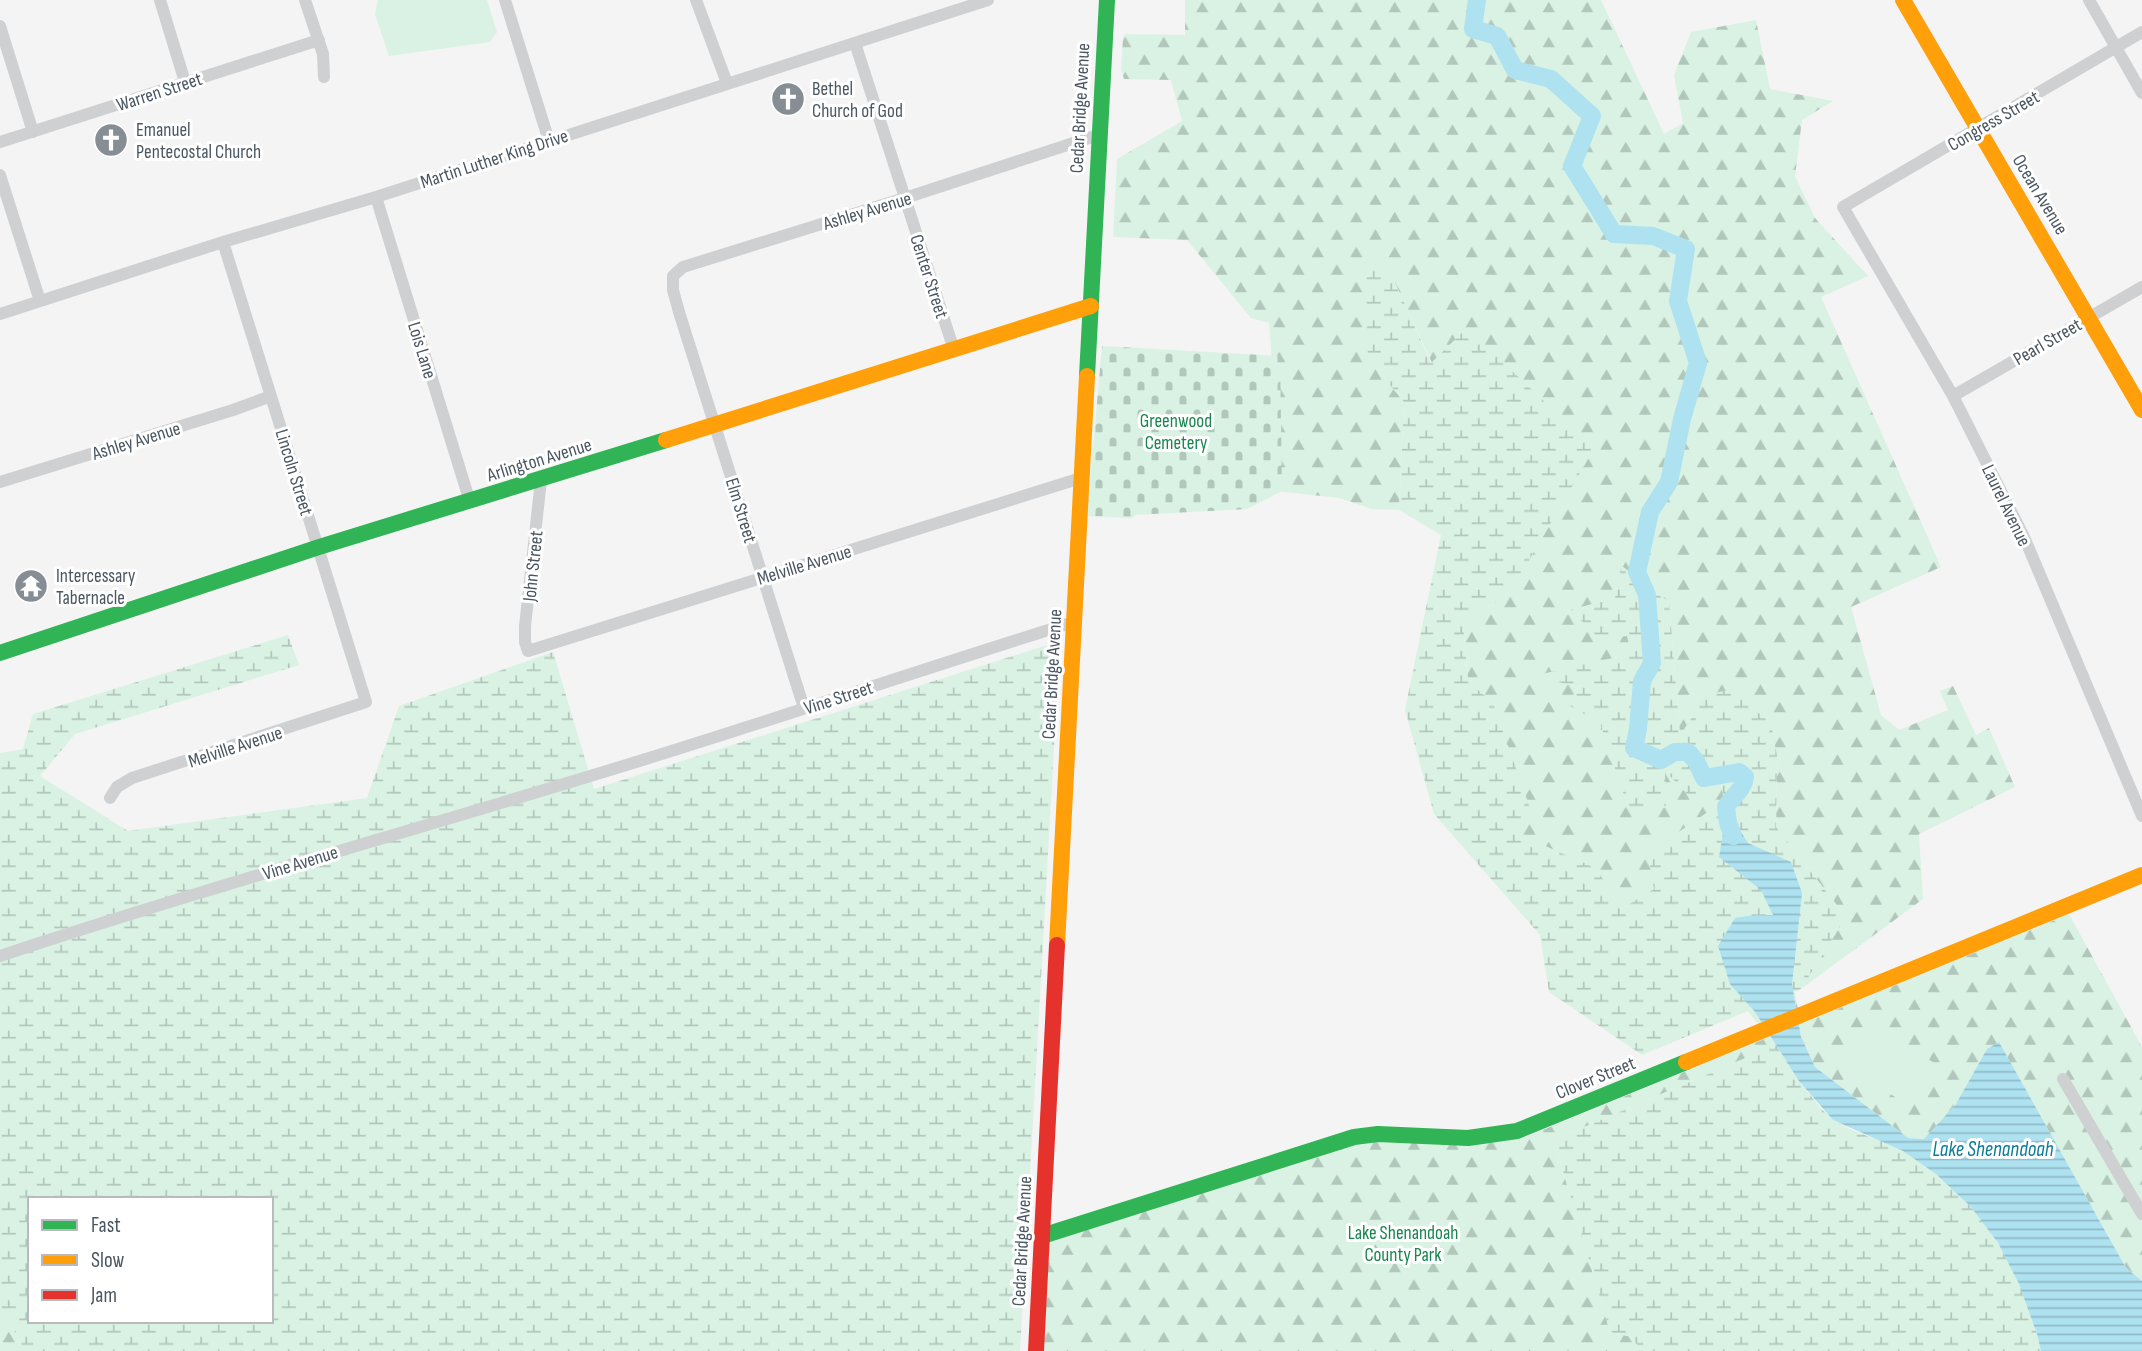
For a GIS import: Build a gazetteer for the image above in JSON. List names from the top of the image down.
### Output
{
  "streets": {
    "street": [
      "Warren Street",
      "Cedar Bridge Avenue",
      "Congress Street",
      "Martin Luther King Drive",
      "Ocean Avenue",
      "Ashley Avenue",
      "Center Street",
      "Pearl Street",
      "Lois Lane",
      "Arlington Avenue",
      "Lincoln Street",
      "Laurel Avenue",
      "Elm Street",
      "Melville Avenue",
      "John Street",
      "Vine Street",
      "Vine Avenue",
      "Clover Street"
    ]
  },
  "crossings": [
    ["Cedar Bridge Avenue", "Ashley Avenue"],
    ["Cedar Bridge Avenue", "Arlington Avenue"],
    ["Cedar Bridge Avenue", "Melville Avenue"],
    ["Cedar Bridge Avenue", "Vine Street"],
    ["Cedar Bridge Avenue", "Clover Street"],
    ["Congress Street", "Ocean Avenue"],
    ["Congress Street", "Laurel Avenue"],
    ["Martin Luther King Drive", "Center Street"],
    ["Martin Luther King Drive", "Lois Lane"],
    ["Martin Luther King Drive", "Lincoln Street"],
    ["Ocean Avenue", "Pearl Street"],
    ["Ashley Avenue", "Center Street"],
    ["Ashley Avenue", "Lincoln Street"],
    ["Ashley Avenue", "Elm Street"],
    ["Center Street", "Arlington Avenue"],
    ["Pearl Street", "Laurel Avenue"],
    ["Lois Lane", "Arlington Avenue"],
    ["Arlington Avenue", "Lincoln Street"],
    ["Arlington Avenue", "Elm Street"],
    ["Arlington Avenue", "John Street"],
    ["Lincoln Street", "Melville Avenue"],
    ["Elm Street", "Melville Avenue"],
    ["Elm Street", "Vine Street"],
    ["Melville Avenue", "John Street"],
    ["Vine Street", "Vine Avenue"]
  ],
  "water": ["Lake Shenandoah"],
  "parks": ["Greenwood Cemetery", "Lake Shenandoah County Park"],
  "places": {
    "church": ["Bethel Church of God", "Emanuel Pentecostal Church"],
    "temple": ["Intercessary Tabernacle"]
  },
  "legend": ["Fast", "Slow", "Jam"]
}
